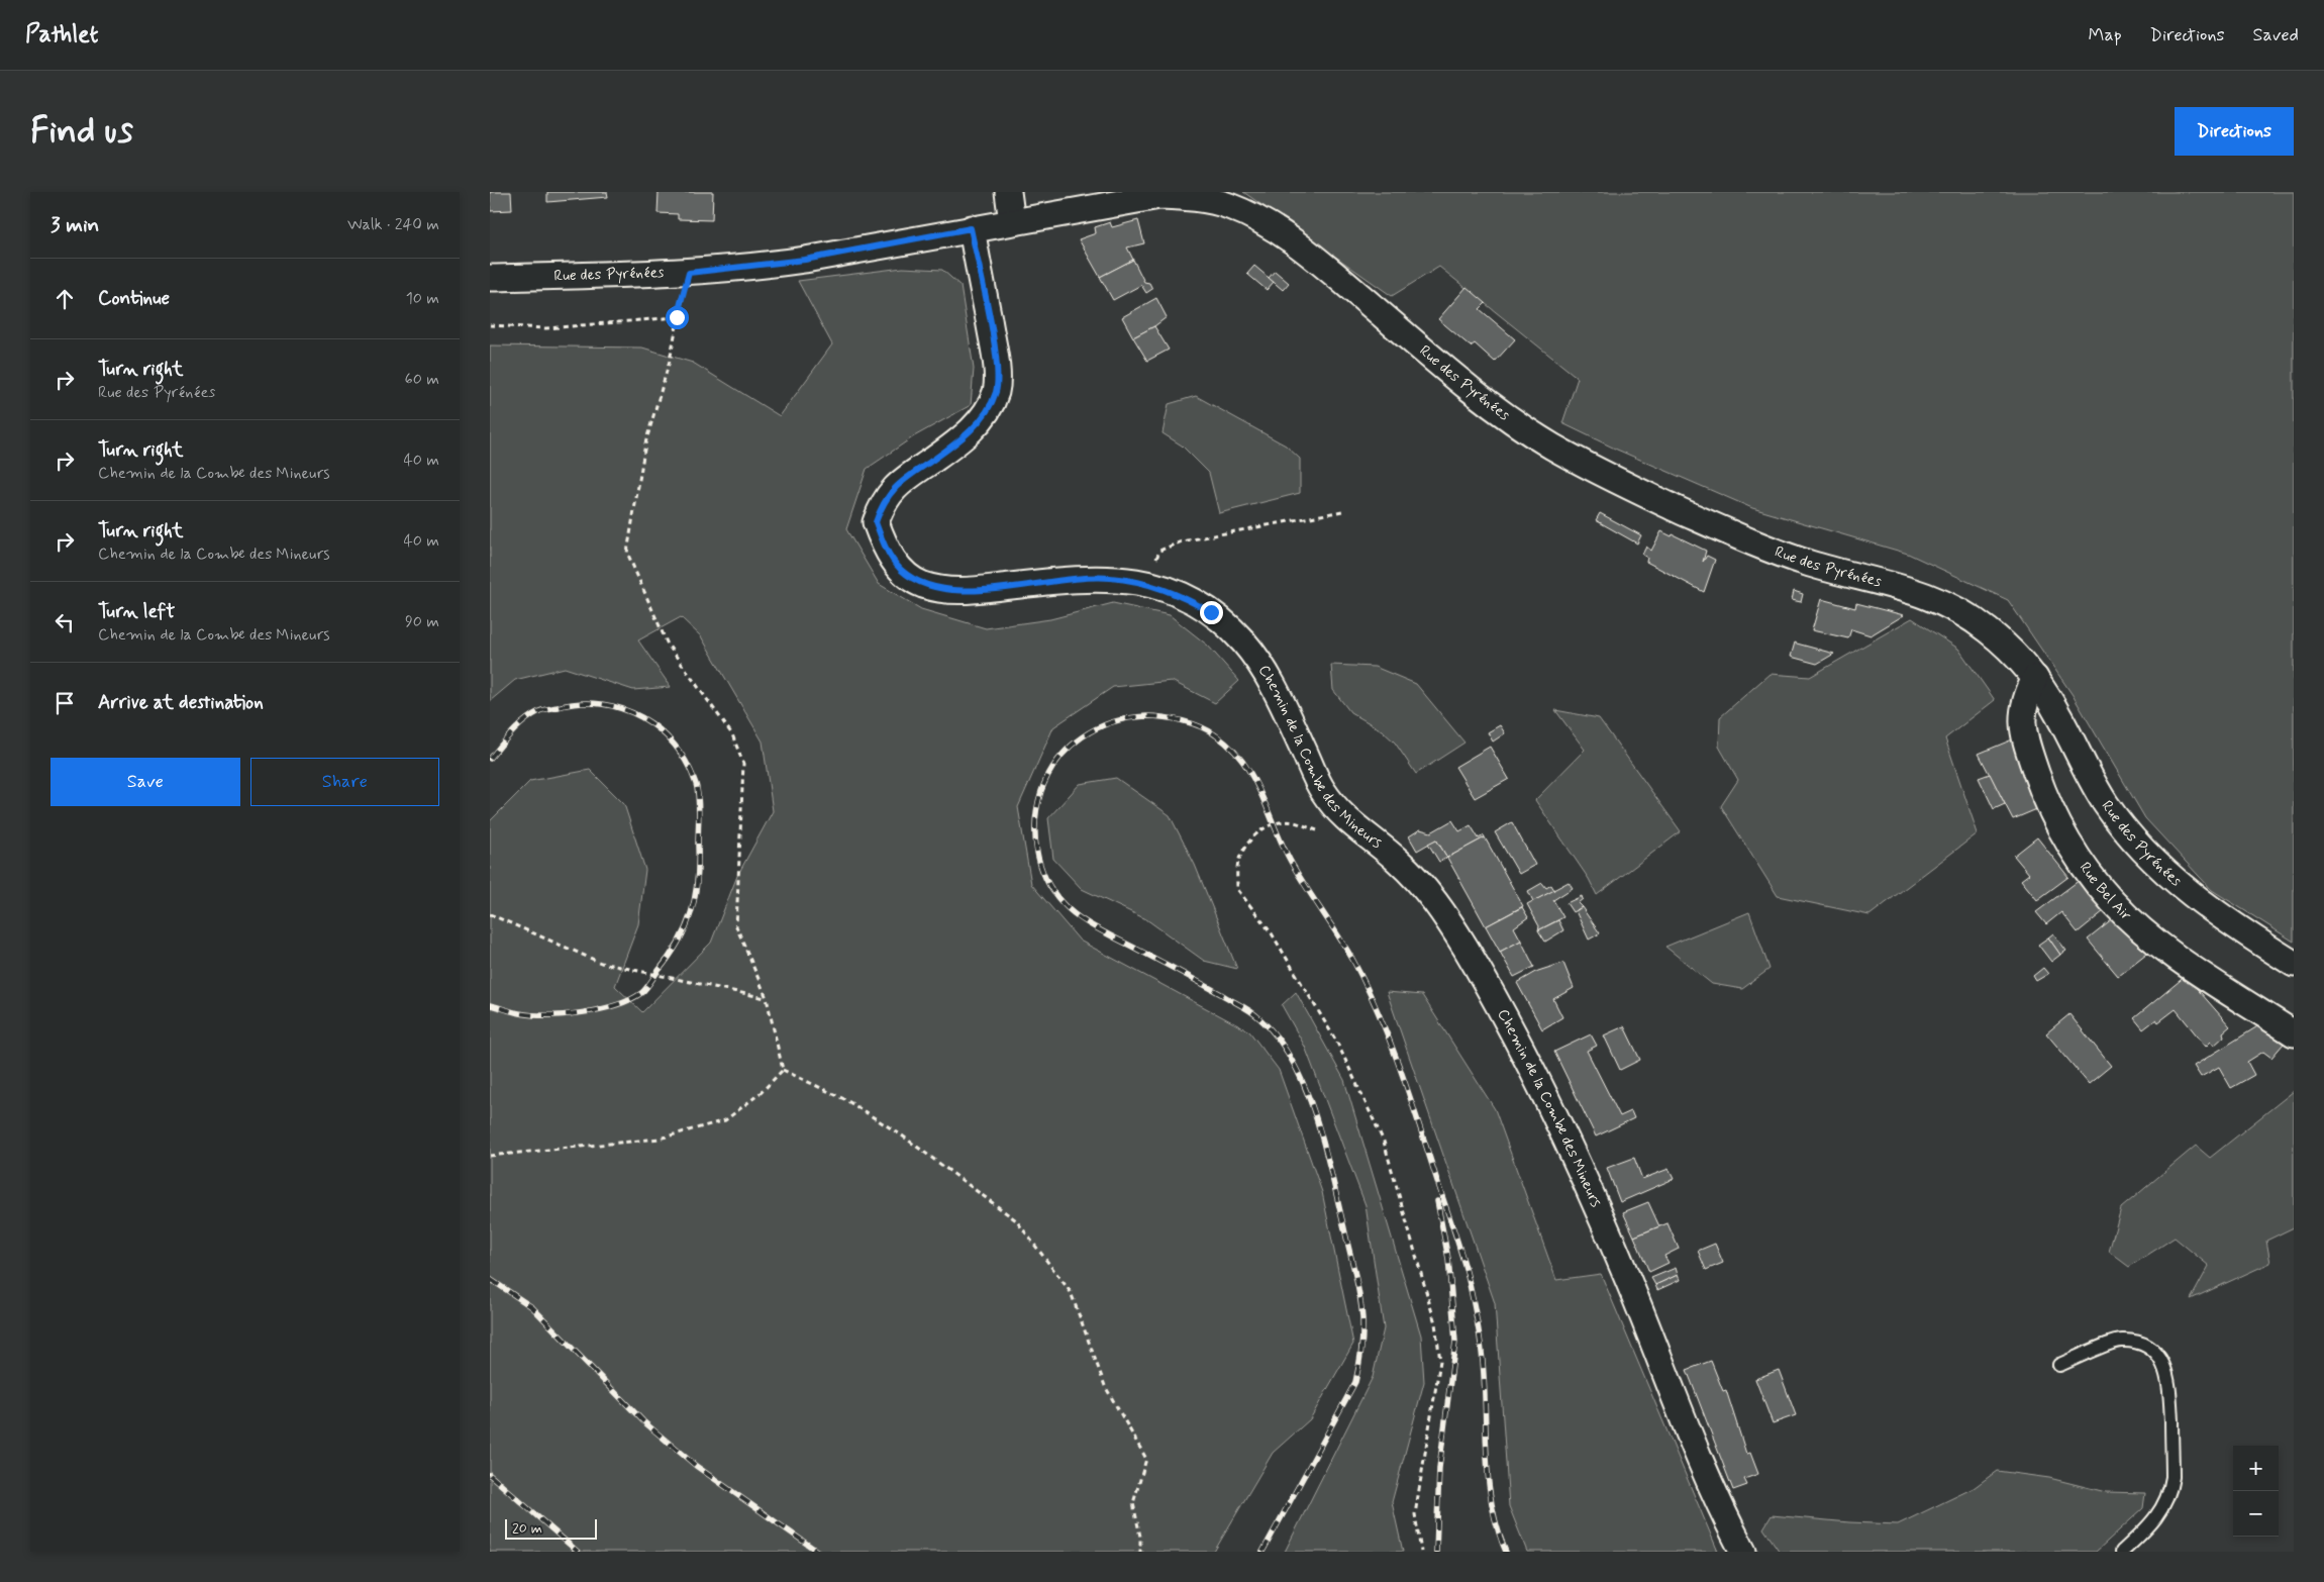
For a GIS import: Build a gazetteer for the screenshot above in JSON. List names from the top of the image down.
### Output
{
  "streets": {
    "street": ["Rue des Pyrénées", "Chemin de la Combe des Mineurs", "Rue Bel Air"]
  },
  "crossings": [
    ["Rue des Pyrénées", "Chemin de la Combe des Mineurs"],
    ["Rue des Pyrénées", "Rue Bel Air"]
  ],
  "scale_bar": "20 m",
  "page": {
    "header": "Pathlet",
    "nav": ["Map", "Directions", "Saved"],
    "buttons": [
      "Directions",
      ["Save", "Share"]
    ],
    "title": "Find us",
    "heading": ["3 min", "Walk · 240 m"],
    "list": [
      ["Continue", "10 m"],
      ["Turn right", "Rue des Pyrénées", "60 m"],
      ["Turn right", "Chemin de la Combe des Mineurs", "40 m"],
      ["Turn right", "Chemin de la Combe des Mineurs", "40 m"],
      ["Turn left", "Chemin de la Combe des Mineurs", "90 m"],
      "Arrive at destination"
    ],
    "map_buttons": ["+", "−"],
    "scale": "20 m"
  }
}
